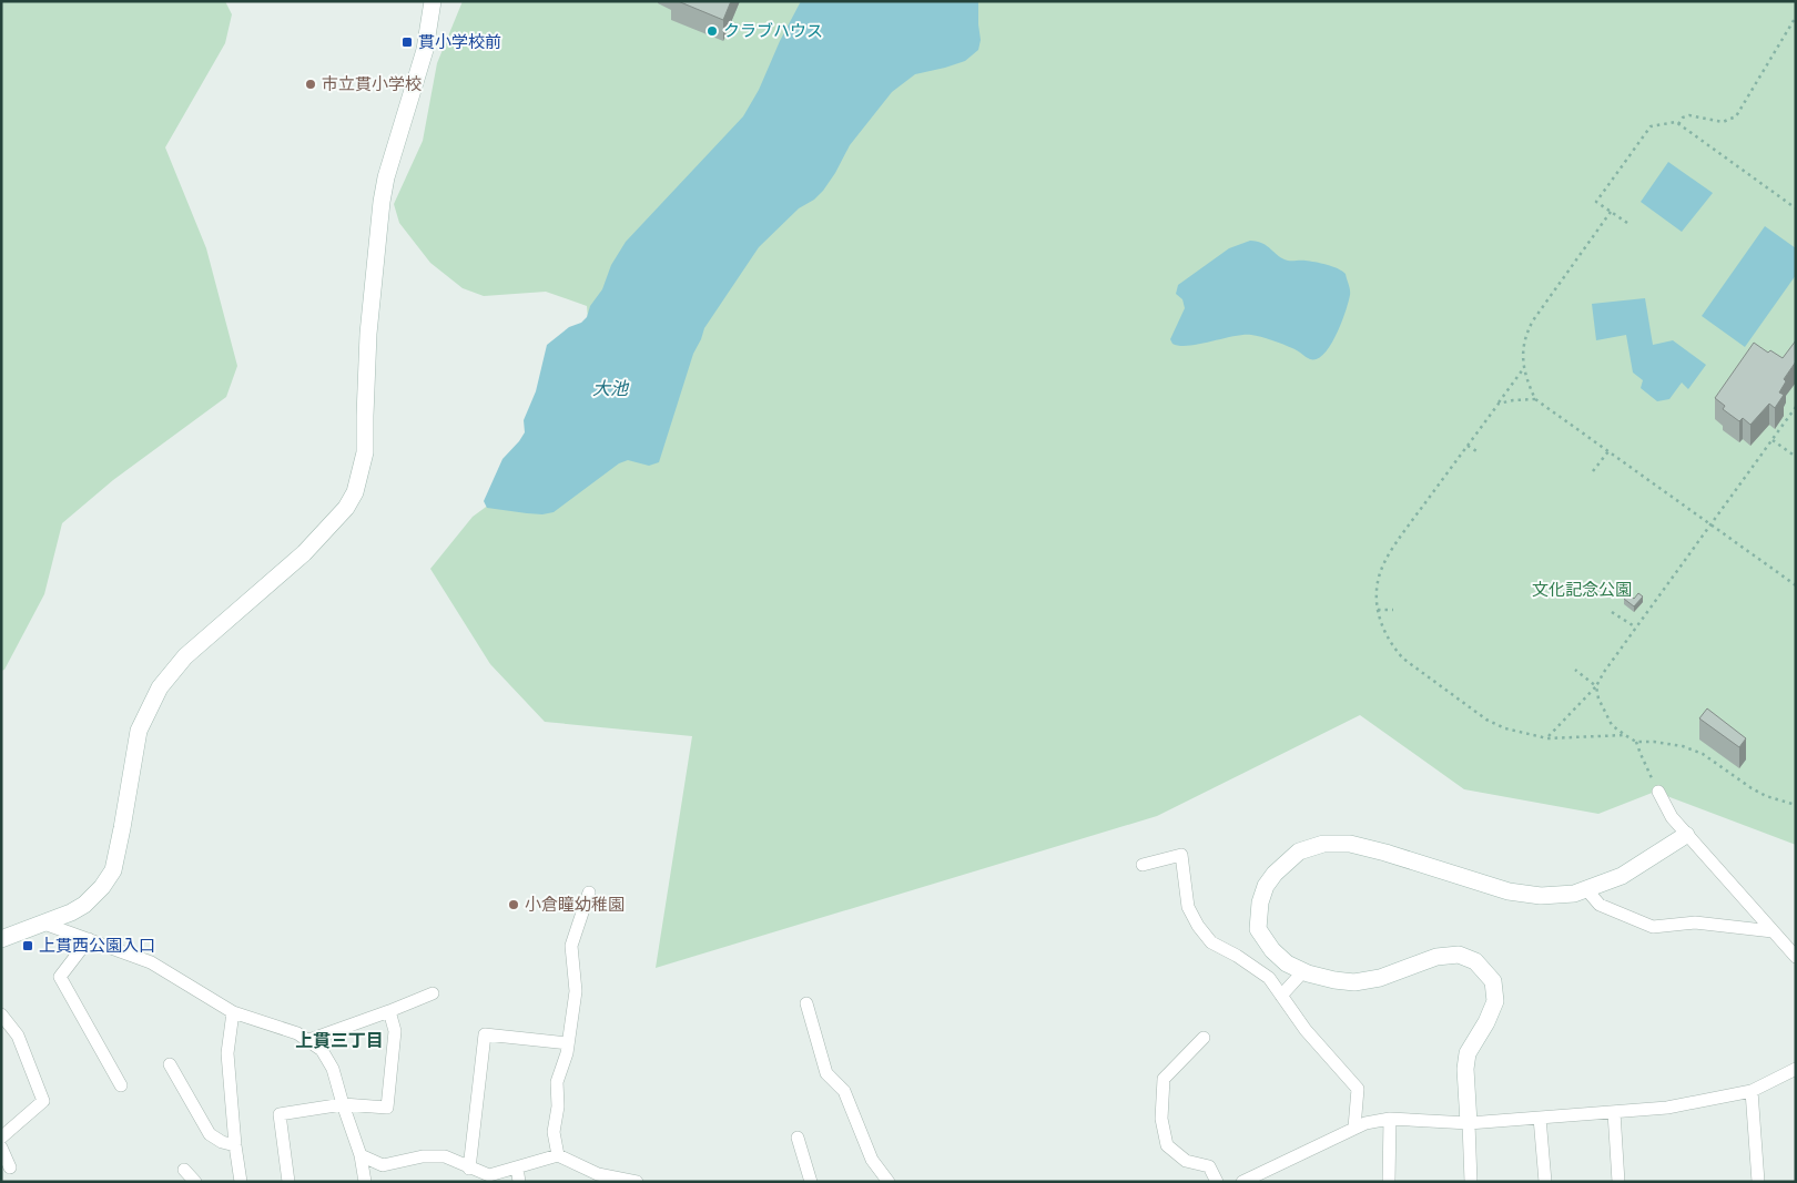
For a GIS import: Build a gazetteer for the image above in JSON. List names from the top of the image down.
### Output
{
  "districts": ["上貫三丁目"],
  "water": ["大池"],
  "parks": ["文化記念公園"],
  "places": {
    "other": ["クラブハウス", "市立貫小学校", "小倉瞳幼稚園"],
    "transit": ["貫小学校前", "上貫西公園入口"]
  }
}
